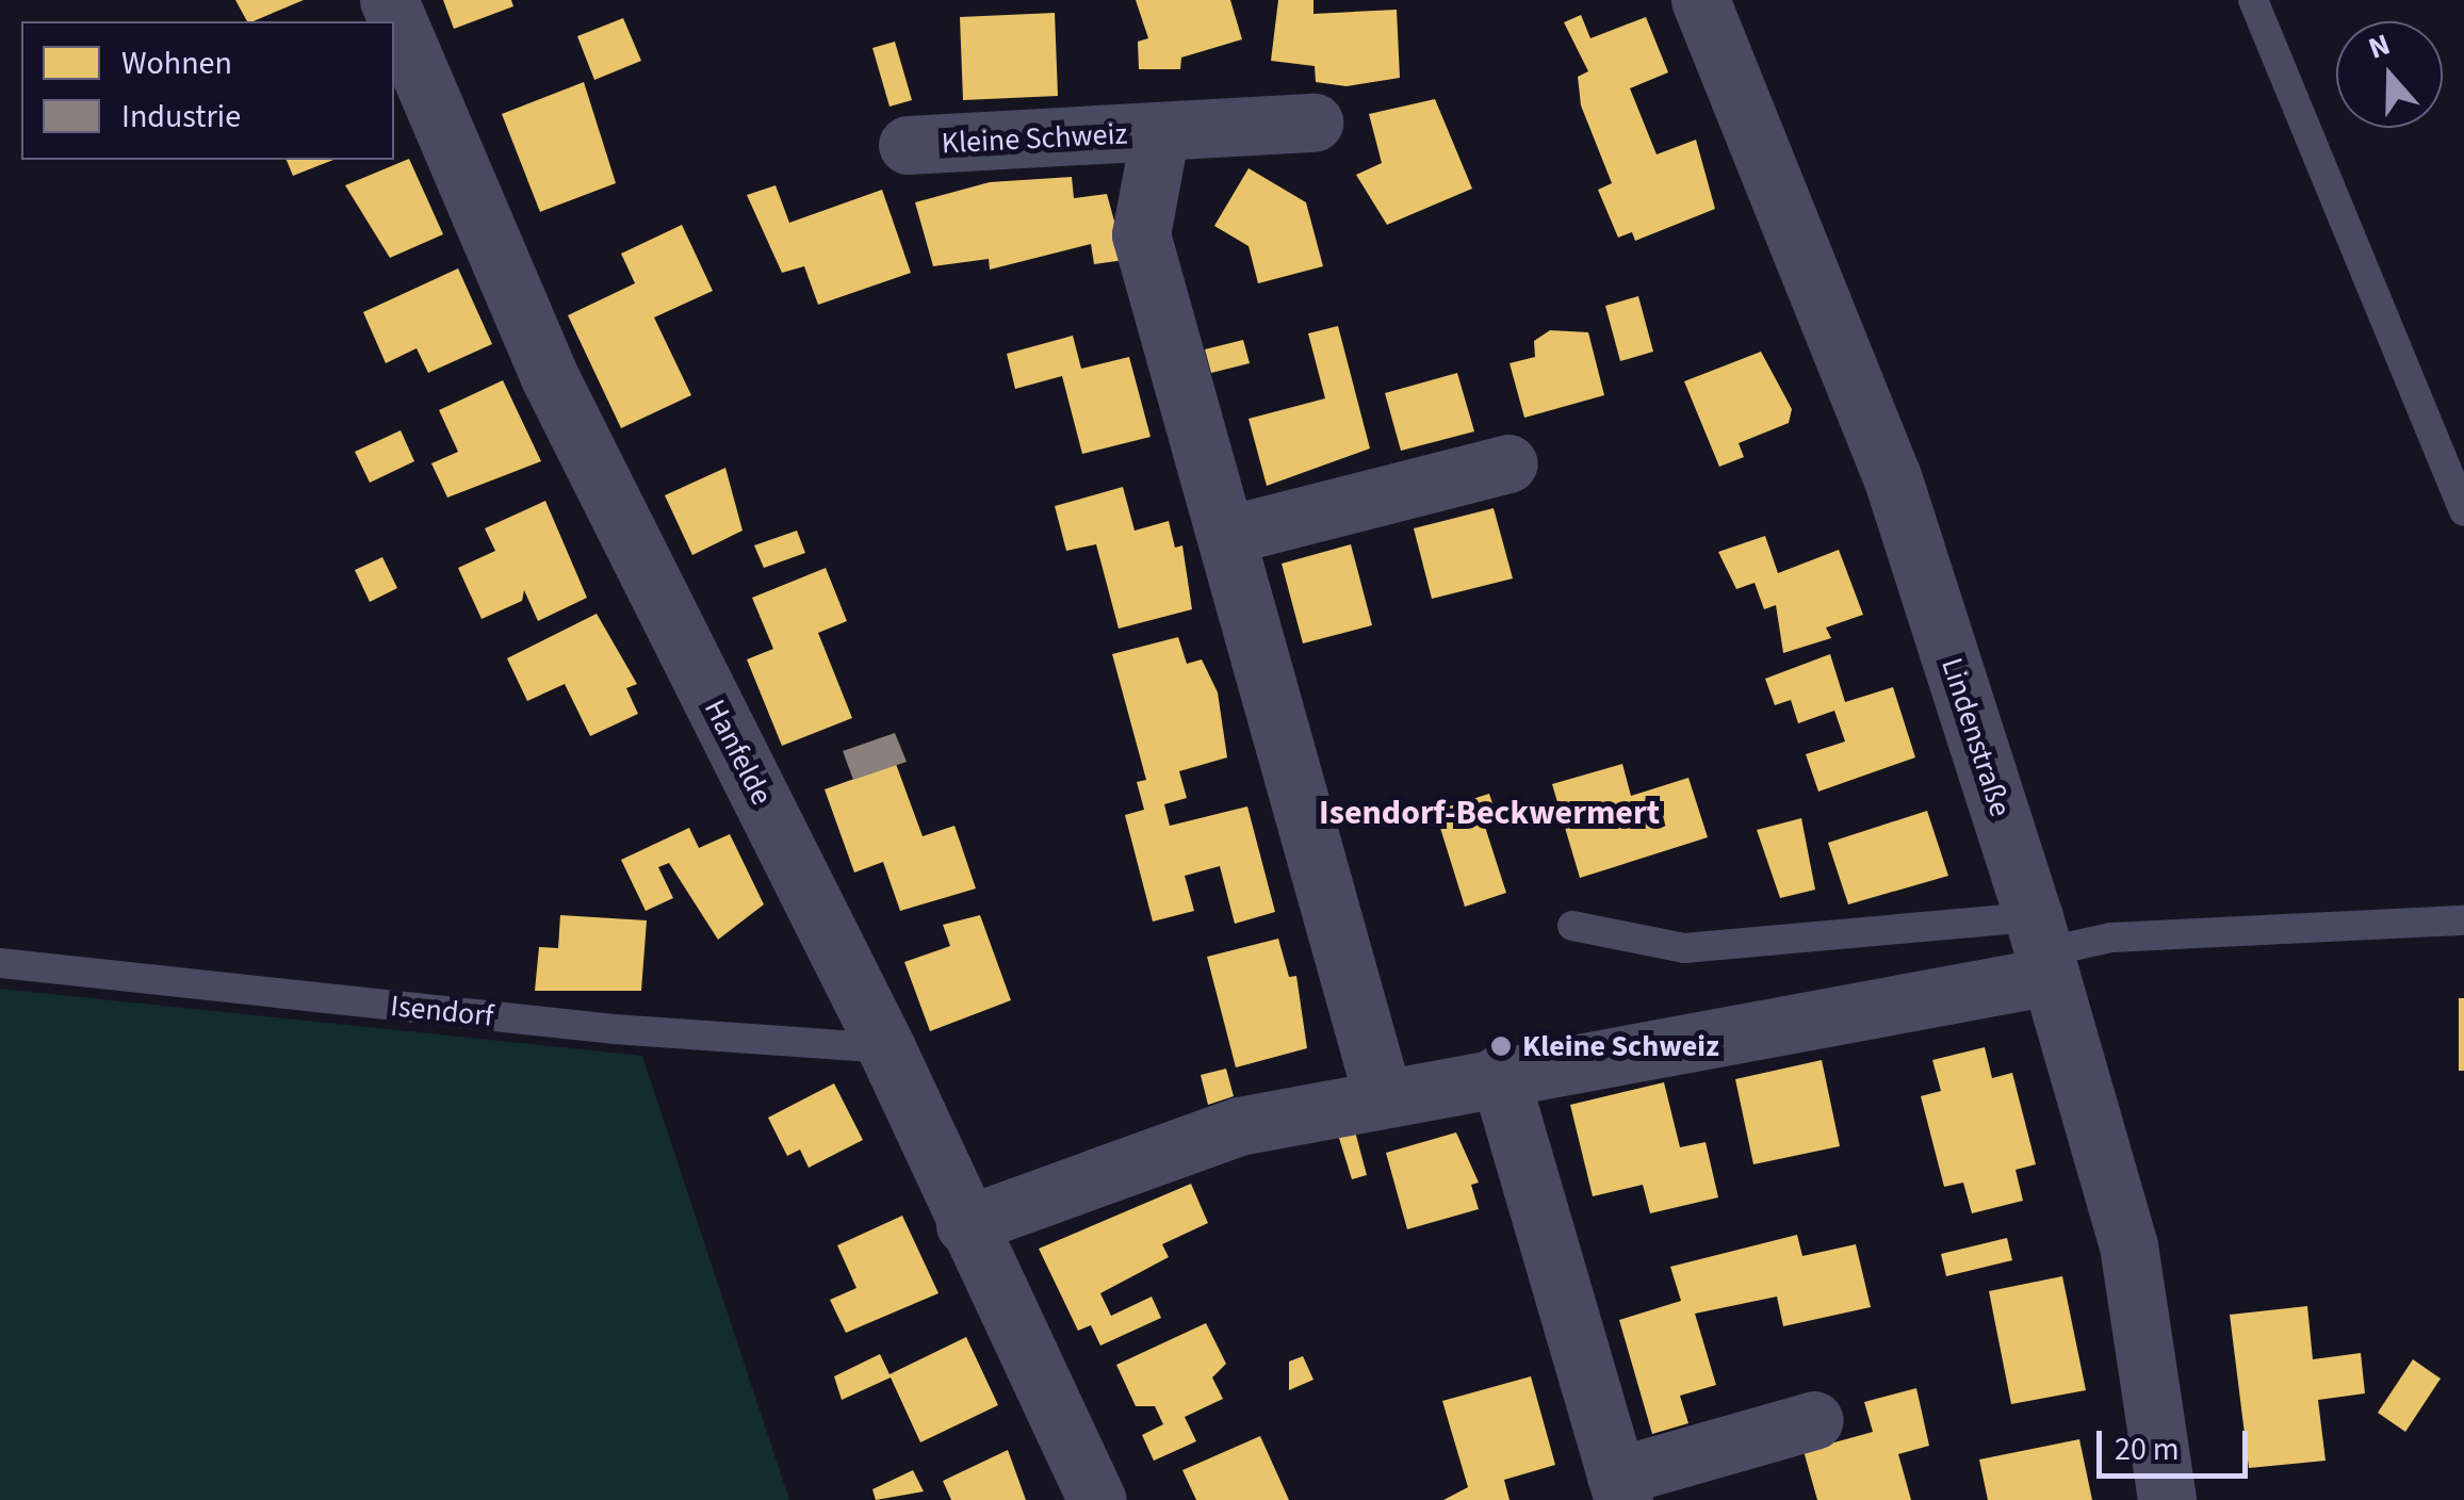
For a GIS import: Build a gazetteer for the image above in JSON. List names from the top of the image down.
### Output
{
  "streets": {
    "street": ["Kleine Schweiz", "Lindenstraße", "Hanfelde"],
    "lane": ["Isendorf"]
  },
  "crossings": [
    ["Hanfelde", "Isendorf"]
  ],
  "districts": ["Isendorf-Beckwermert"],
  "places": ["Kleine Schweiz"],
  "legend": ["Wohnen", "Industrie"],
  "scale_bar": "20 m",
  "north": "top"
}
